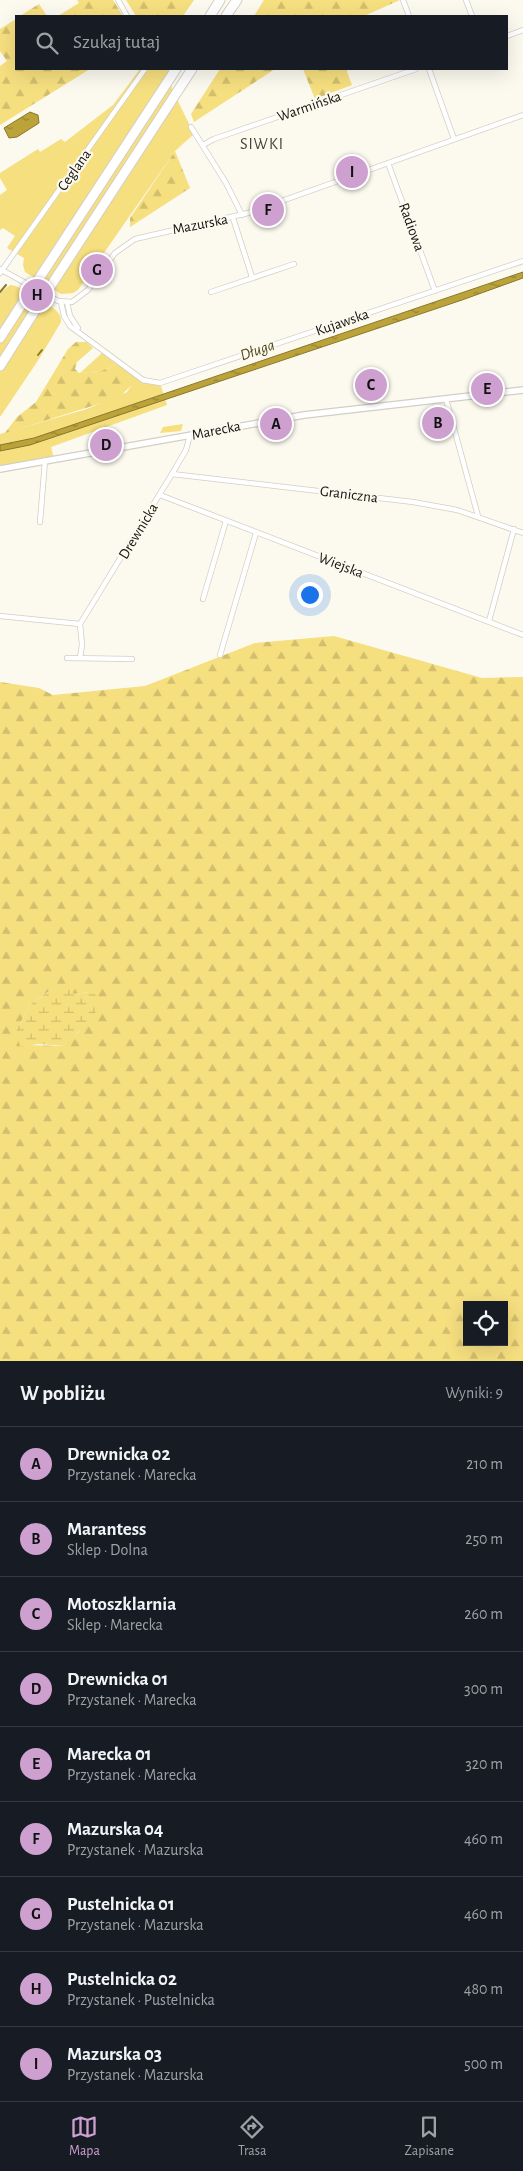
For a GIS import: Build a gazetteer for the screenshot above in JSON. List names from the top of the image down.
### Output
{
  "streets": {
    "street": [
      "Warmińska",
      "Ceglana",
      "Mazurska",
      "Radiowa",
      "Kujawska",
      "Marecka",
      "Graniczna",
      "Drewnicka",
      "Wiejska"
    ]
  },
  "crossings": [
    ["Mazurska", "Radiowa"],
    ["Radiowa", "Kujawska"],
    ["Marecka", "Drewnicka"],
    ["Graniczna", "Drewnicka"],
    ["Drewnicka", "Wiejska"]
  ],
  "districts": ["SIWKI"],
  "water": ["Długa"],
  "page": {
    "search": "Szukaj tutaj",
    "pins": [
      "I",
      "F",
      "G",
      "H",
      "C",
      "E",
      "B",
      "A",
      "D"
    ],
    "heading": ["W pobliżu", "Wyniki: 9"],
    "list": [
      {
        "mark": "A",
        "name": "Drewnicka 02",
        "note": "Przystanek · Marecka",
        "value": "210 m"
      },
      {
        "mark": "B",
        "name": "Marantess",
        "note": "Sklep · Dolna",
        "value": "250 m"
      },
      {
        "mark": "C",
        "name": "Motoszklarnia",
        "note": "Sklep · Marecka",
        "value": "260 m"
      },
      {
        "mark": "D",
        "name": "Drewnicka 01",
        "note": "Przystanek · Marecka",
        "value": "300 m"
      },
      {
        "mark": "E",
        "name": "Marecka 01",
        "note": "Przystanek · Marecka",
        "value": "320 m"
      },
      {
        "mark": "F",
        "name": "Mazurska 04",
        "note": "Przystanek · Mazurska",
        "value": "460 m"
      },
      {
        "mark": "G",
        "name": "Pustelnicka 01",
        "note": "Przystanek · Mazurska",
        "value": "460 m"
      },
      {
        "mark": "H",
        "name": "Pustelnicka 02",
        "note": "Przystanek · Pustelnicka",
        "value": "480 m"
      },
      {
        "mark": "I",
        "name": "Mazurska 03",
        "note": "Przystanek · Mazurska",
        "value": "500 m"
      }
    ],
    "nav": ["Mapa", "Trasa", "Zapisane"]
  }
}
